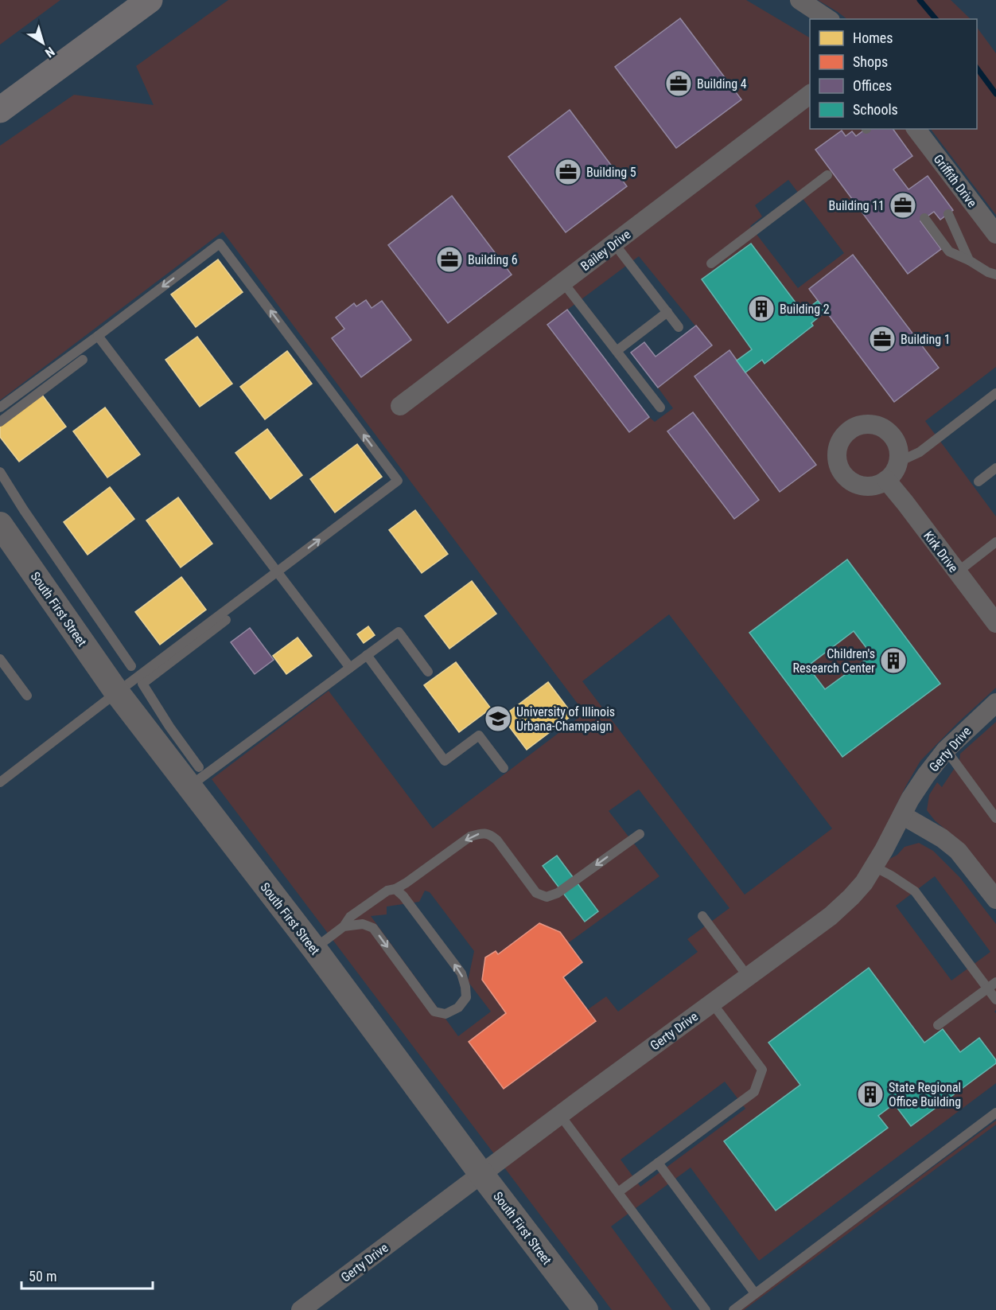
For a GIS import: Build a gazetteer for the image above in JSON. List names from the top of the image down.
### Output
{
  "streets": {
    "street": [
      "Griffith Drive",
      "Bailey Drive",
      "Kirk Drive",
      "South First Street",
      "Gerty Drive"
    ]
  },
  "crossings": [
    ["South First Street", "Gerty Drive"]
  ],
  "places": {
    "office": [
      "Building 4",
      "Building 5",
      "Building 11",
      "Building 6",
      "Building 1"
    ],
    "building": ["Building 2", "Children's Research Center", "State Regional Office Building"],
    "school or university": ["University of Illinois Urbana-Champaign"]
  },
  "legend": [
    "Homes",
    "Shops",
    "Offices",
    "Schools"
  ],
  "scale_bar": "50 m",
  "north": "bottom right"
}
